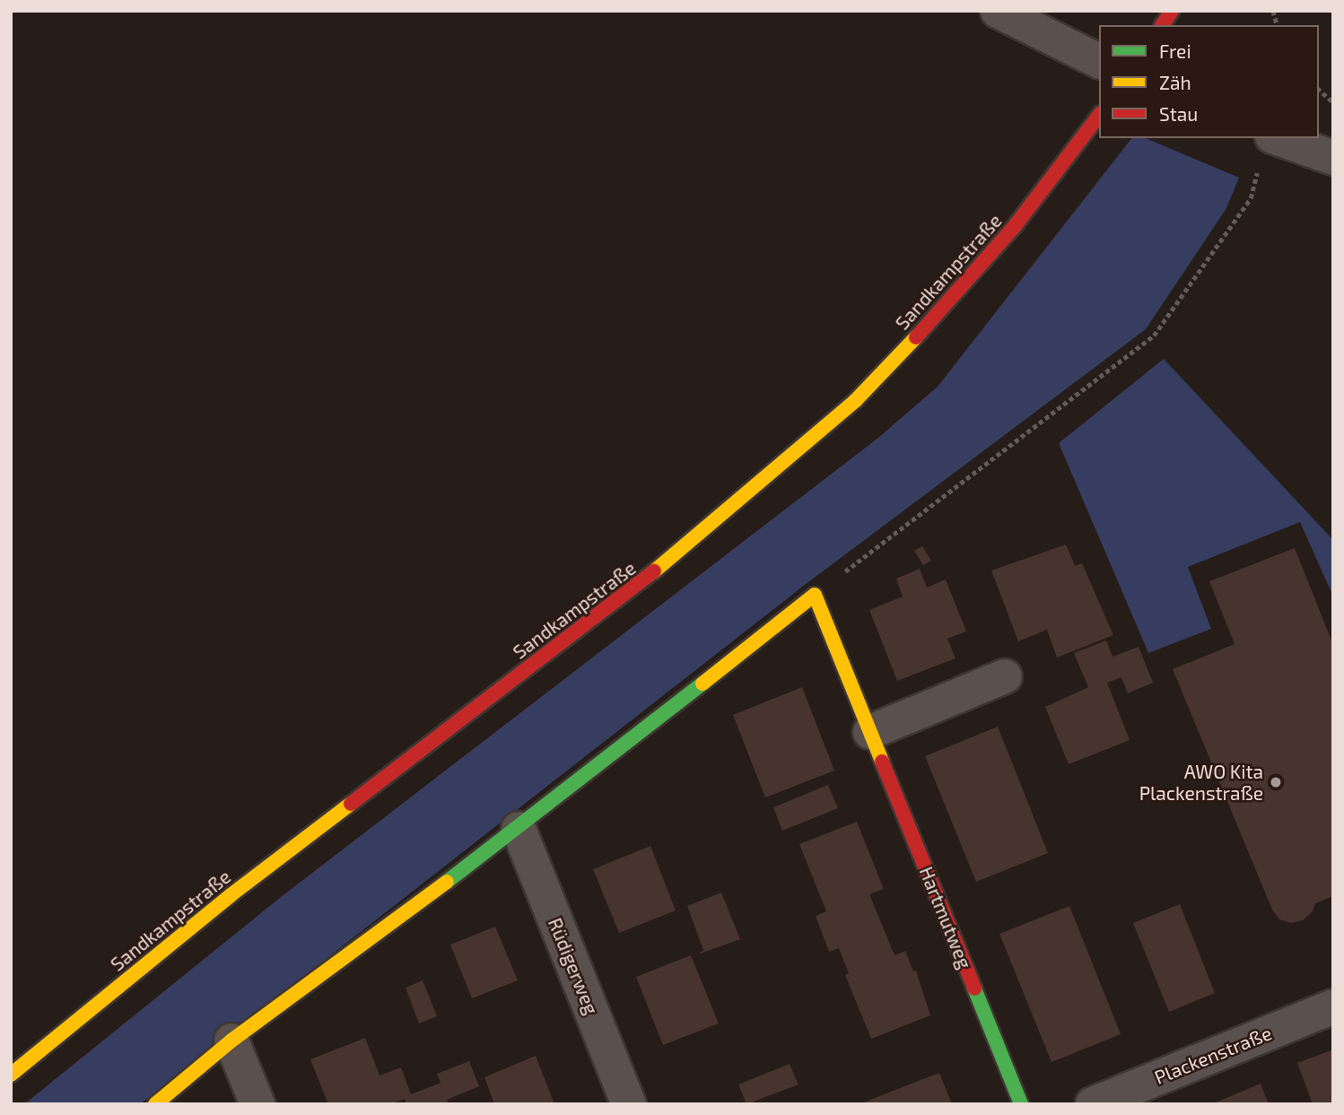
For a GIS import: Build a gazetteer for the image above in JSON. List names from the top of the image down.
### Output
{
  "streets": {
    "street": [
      "Sandkampstraße",
      "Hartmutweg",
      "Rüdigerweg",
      "Plackenstraße"
    ]
  },
  "places": ["AWO Kita Plackenstraße"],
  "legend": ["Frei", "Zäh", "Stau"]
}
